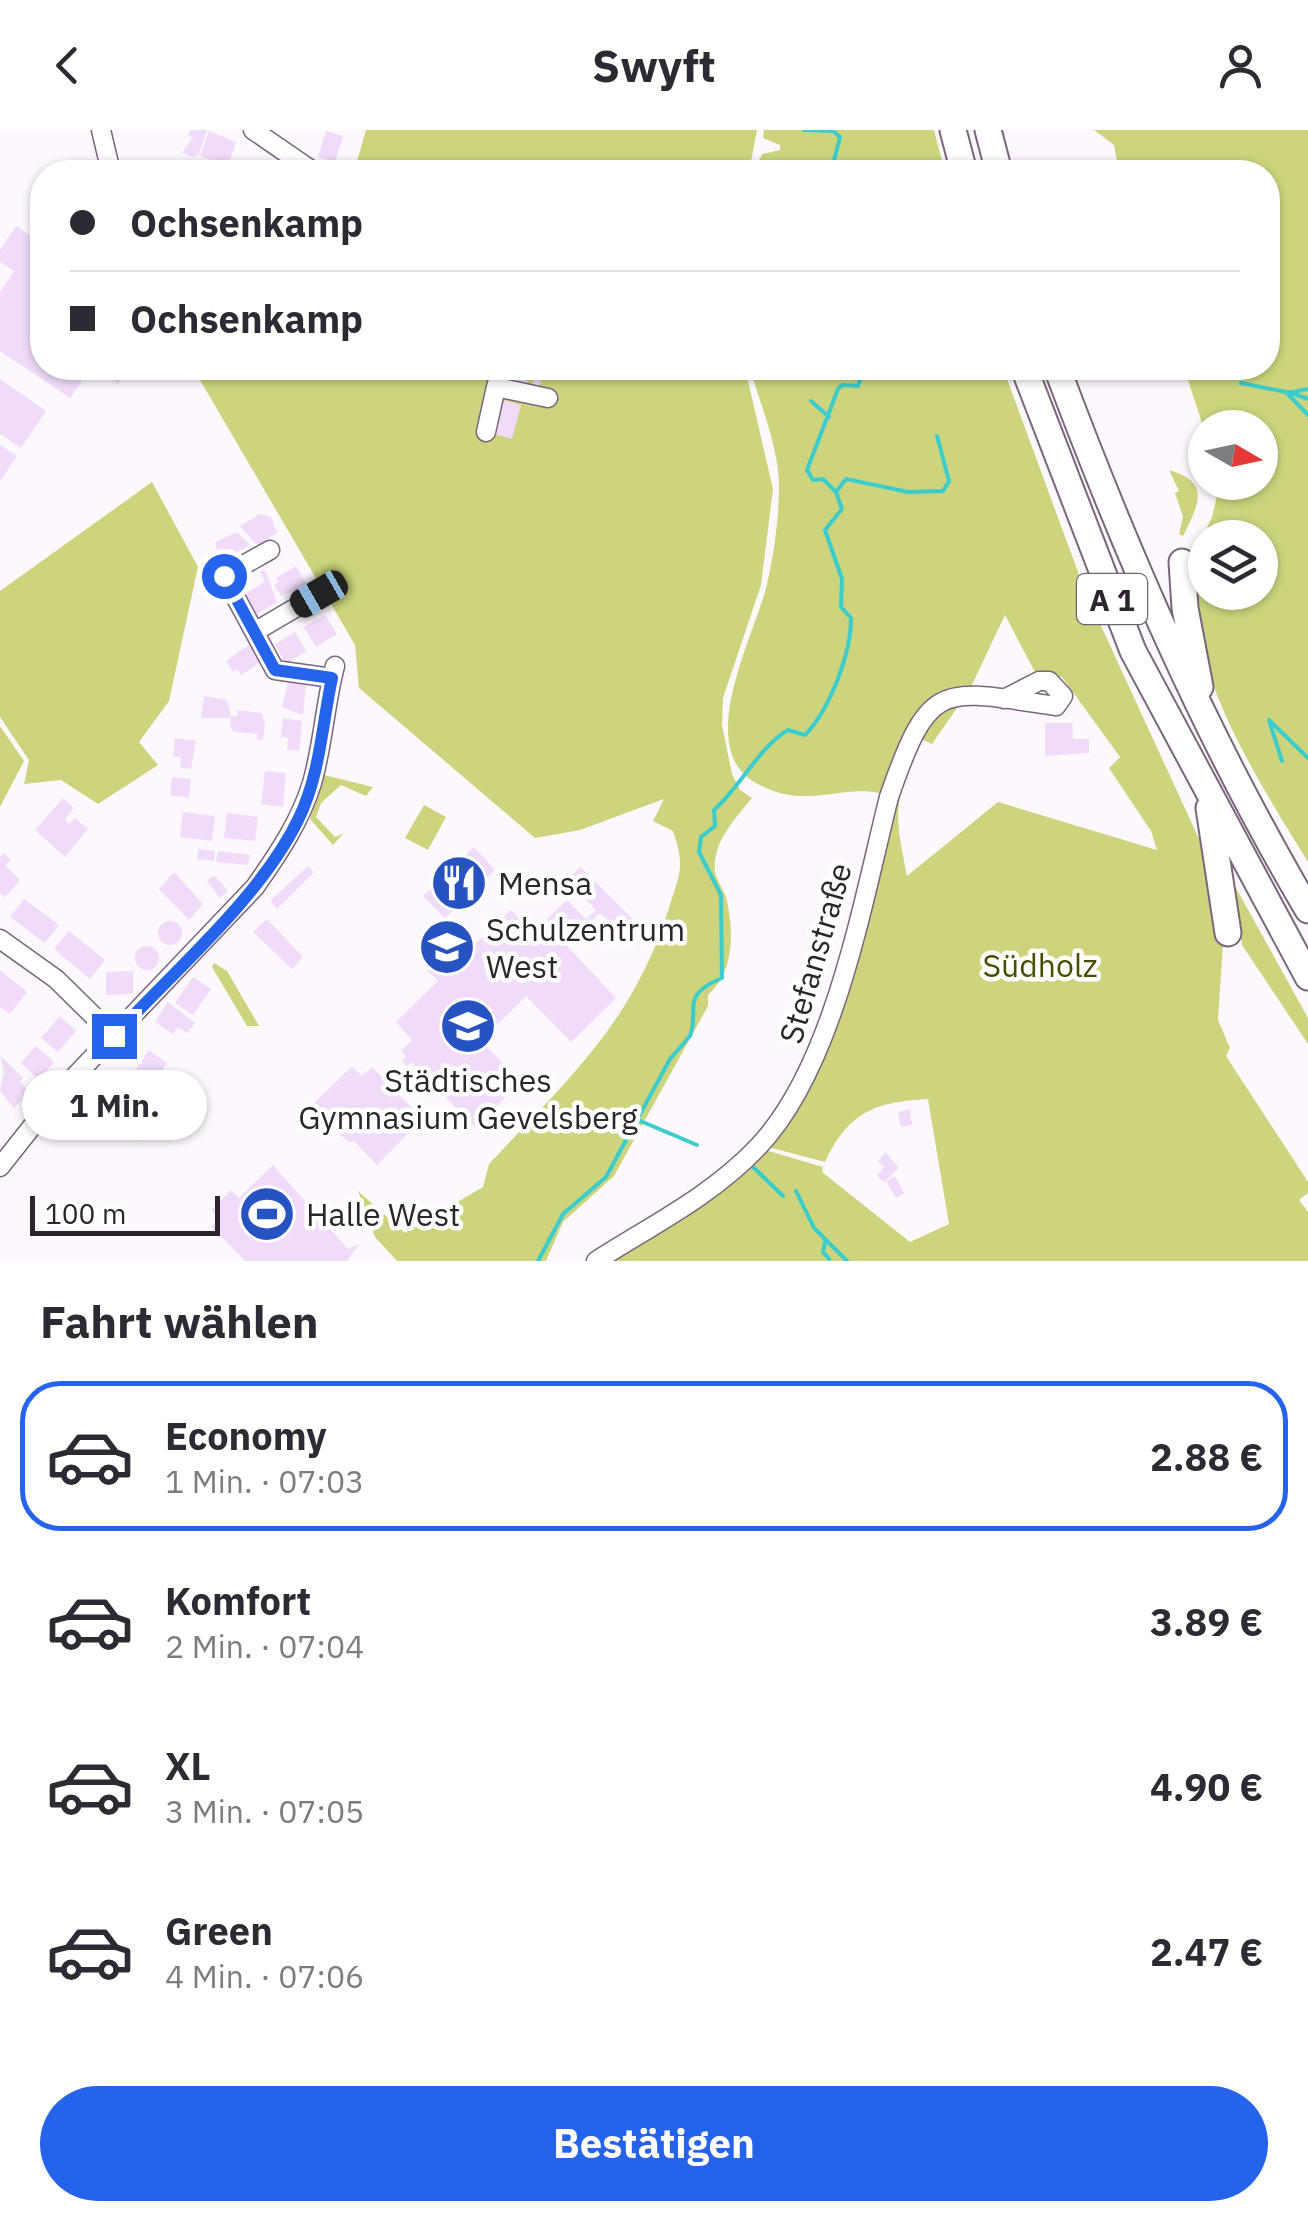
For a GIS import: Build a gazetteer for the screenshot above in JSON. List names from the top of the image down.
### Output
{
  "streets": {
    "highway": ["A 1"],
    "street": ["Stefanstraße"]
  },
  "parks": ["Südholz"],
  "places": {
    "restaurant": ["Mensa"],
    "school or university": ["Schulzentrum West", "Städtisches Gymnasium Gevelsberg"],
    "sports": ["Halle West"]
  },
  "scale_bar": "100 m",
  "north": "right",
  "page": {
    "header": "Swyft",
    "banner": ["Ochsenkamp", "Ochsenkamp"],
    "bubble": "1 Min.",
    "scale": "100 m",
    "heading": "Fahrt wählen",
    "list": [
      {
        "name": "Economy",
        "note": "1 Min. · 07:03",
        "value": "2.88 €"
      },
      {
        "name": "Komfort",
        "note": "2 Min. · 07:04",
        "value": "3.89 €"
      },
      {
        "name": "XL",
        "note": "3 Min. · 07:05",
        "value": "4.90 €"
      },
      {
        "name": "Green",
        "note": "4 Min. · 07:06",
        "value": "2.47 €"
      }
    ],
    "buttons": "Bestätigen"
  }
}
